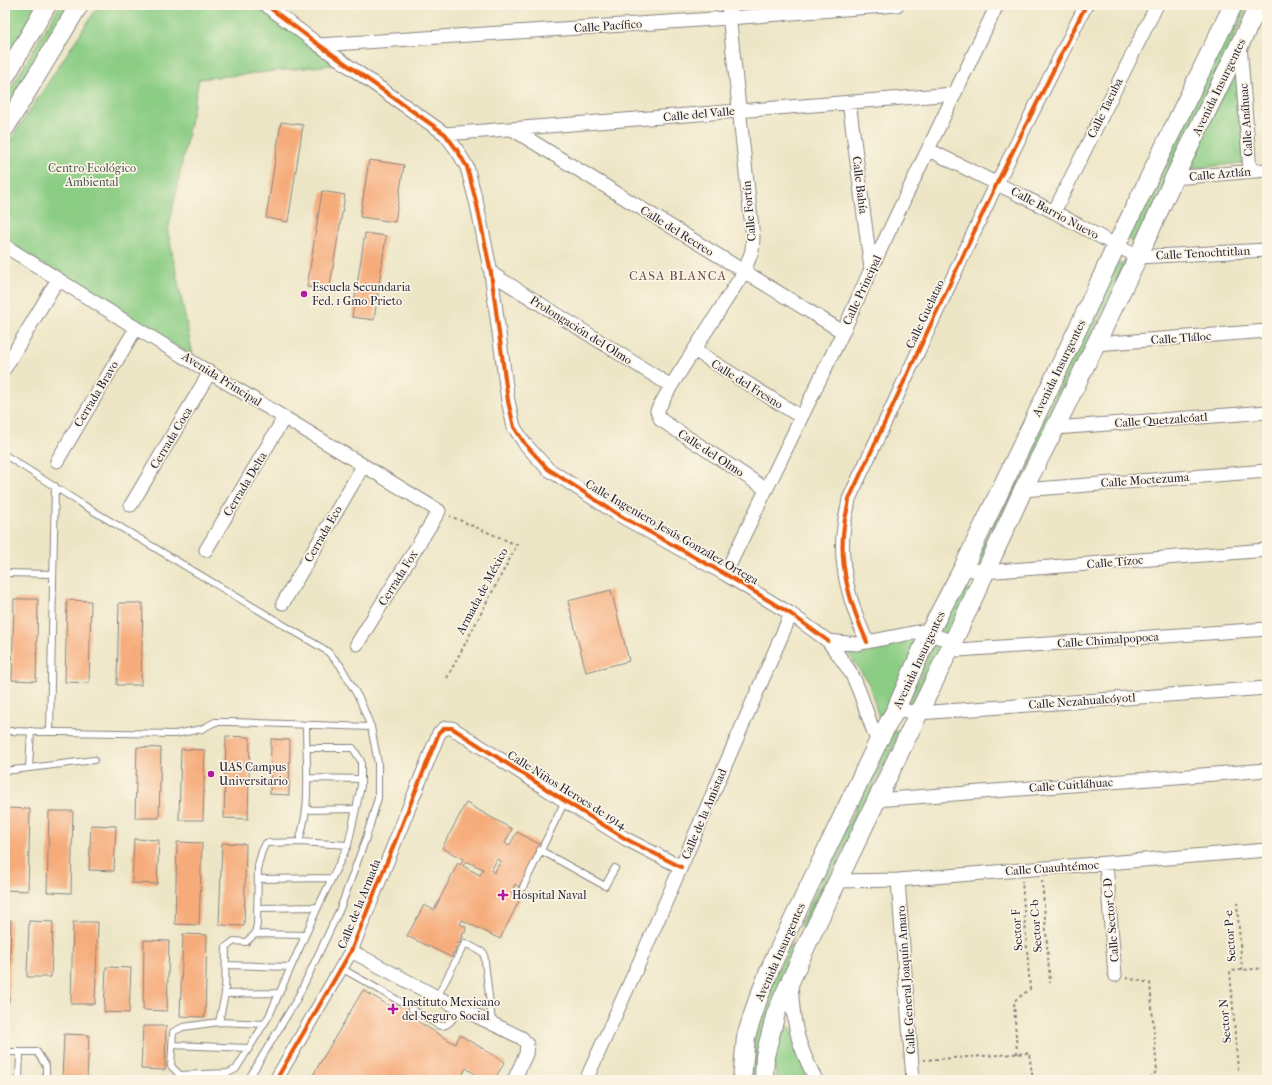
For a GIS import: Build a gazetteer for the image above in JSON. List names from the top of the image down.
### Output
{
  "streets": {
    "main road": ["Avenida Insurgentes"],
    "street": [
      "Calle Pacífico",
      "Calle Tacuba",
      "Calle del Valle",
      "Calle Anáhuac",
      "Calle Aztlán",
      "Calle Bahía",
      "Calle Fortín",
      "Calle Barrio Nuevo",
      "Calle del Recreo",
      "Calle Tenochtitlan",
      "Calle Principal",
      "Calle Guelatao",
      "Prolongación del Olmo",
      "Calle Tláloc",
      "Avenida Principal",
      "Calle del Fresno",
      "Cerrada Bravo",
      "Calle Quetzalcóatl",
      "Cerrada Coca",
      "Calle del Olmo",
      "Calle Moctezuma",
      "Cerrada Delta",
      "Calle Ingeniero Jesús González Ortega",
      "Cerrada Eco",
      "Calle Tízoc",
      "Cerrada Fox",
      "Calle Chimalpopoca",
      "Calle Nezahualcóyotl",
      "Calle Cuitláhuac",
      "Calle Niños Heroes de 1914",
      "Calle de la Amistad",
      "Calle Cuauhtémoc",
      "Calle de la Armada",
      "Calle Sector C-D",
      "Calle General Joaquín Amaro"
    ],
    "path": [
      "Armada de México",
      "Sector C-b",
      "Sector F",
      "Sector P-e",
      "Sector N"
    ]
  },
  "crossings": [
    ["Calle Pacífico", "Calle Fortín"],
    ["Calle Pacífico", "Calle Ingeniero Jesús González Ortega"],
    ["Avenida Insurgentes", "Calle Anáhuac"],
    ["Avenida Insurgentes", "Calle Aztlán"],
    ["Avenida Insurgentes", "Calle Barrio Nuevo"],
    ["Avenida Insurgentes", "Calle Tenochtitlan"],
    ["Avenida Insurgentes", "Calle Tláloc"],
    ["Avenida Insurgentes", "Calle Quetzalcóatl"],
    ["Avenida Insurgentes", "Calle Moctezuma"],
    ["Avenida Insurgentes", "Calle Ingeniero Jesús González Ortega"],
    ["Avenida Insurgentes", "Calle Tízoc"],
    ["Avenida Insurgentes", "Calle Chimalpopoca"],
    ["Avenida Insurgentes", "Calle Nezahualcóyotl"],
    ["Avenida Insurgentes", "Calle Cuitláhuac"],
    ["Avenida Insurgentes", "Calle Cuauhtémoc"],
    ["Calle Tacuba", "Calle Barrio Nuevo"],
    ["Calle del Valle", "Calle Bahía"],
    ["Calle del Valle", "Calle Fortín"],
    ["Calle del Valle", "Calle del Recreo"],
    ["Calle del Valle", "Calle Principal"],
    ["Calle del Valle", "Calle Ingeniero Jesús González Ortega"],
    ["Calle Anáhuac", "Calle Aztlán"],
    ["Calle Bahía", "Calle Principal"],
    ["Calle Fortín", "Calle del Recreo"],
    ["Calle Fortín", "Prolongación del Olmo"],
    ["Calle Fortín", "Calle del Fresno"],
    ["Calle Fortín", "Calle del Olmo"],
    ["Calle Barrio Nuevo", "Calle Principal"],
    ["Calle Barrio Nuevo", "Calle Guelatao"],
    ["Calle del Recreo", "Calle Principal"],
    ["Calle Principal", "Calle del Fresno"],
    ["Calle Principal", "Calle del Olmo"],
    ["Calle Principal", "Calle Ingeniero Jesús González Ortega"],
    ["Prolongación del Olmo", "Calle Ingeniero Jesús González Ortega"],
    ["Avenida Principal", "Cerrada Bravo"],
    ["Avenida Principal", "Cerrada Coca"],
    ["Avenida Principal", "Cerrada Delta"],
    ["Avenida Principal", "Cerrada Eco"],
    ["Avenida Principal", "Cerrada Fox"],
    ["Avenida Principal", "Armada de México"],
    ["Calle Ingeniero Jesús González Ortega", "Calle de la Amistad"],
    ["Cerrada Fox", "Armada de México"],
    ["Calle Niños Heroes de 1914", "Calle de la Amistad"],
    ["Calle Niños Heroes de 1914", "Calle de la Armada"],
    ["Calle Cuauhtémoc", "Calle Sector C-D"],
    ["Calle Cuauhtémoc", "Sector C-b"],
    ["Calle Cuauhtémoc", "Sector F"],
    ["Calle Cuauhtémoc", "Calle General Joaquín Amaro"],
    ["Sector P-e", "Sector N"]
  ],
  "districts": ["CASA BLANCA"],
  "parks": ["Centro Ecológico Ambiental"],
  "places": {
    "other": ["Escuela Secundaria Fed. 1 Gmo Prieto", "UAS Campus Universitario"],
    "health": ["Hospital Naval", "Instituto Mexicano del Seguro Social"]
  }
}
